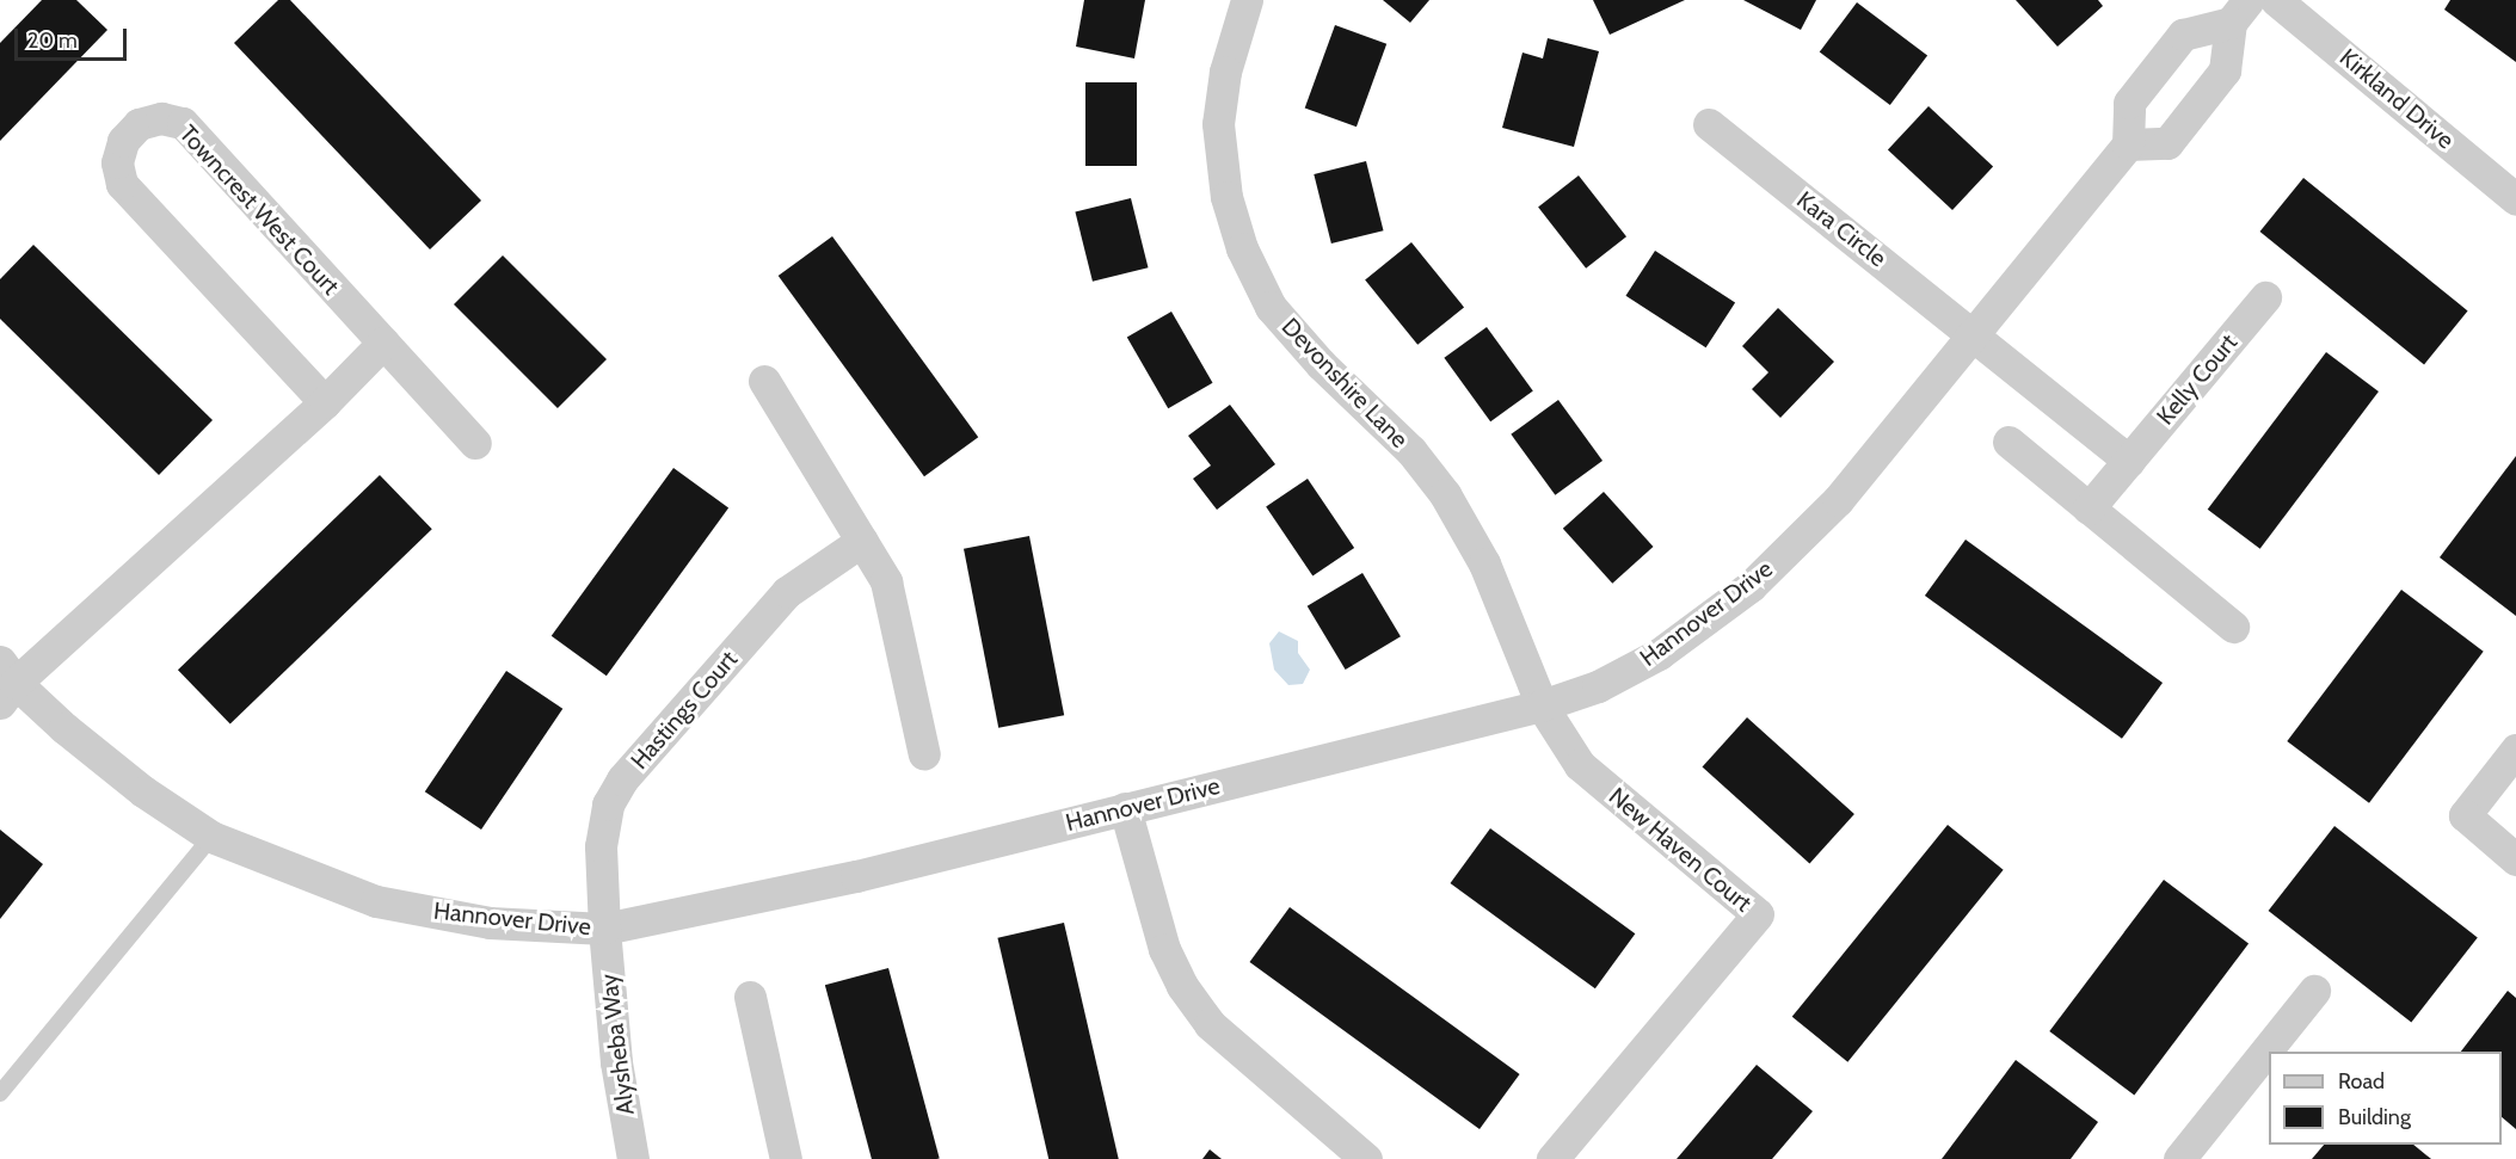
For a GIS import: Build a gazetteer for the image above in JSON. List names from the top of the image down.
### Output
{
  "streets": {
    "street": [
      "Kirkland Drive",
      "Towncrest West Court",
      "Kara Circle",
      "Kelly Court",
      "Devonshire Lane",
      "Hannover Drive",
      "Hastings Court",
      "New Haven Court",
      "Alysheba Way"
    ]
  },
  "crossings": [
    ["Kara Circle", "Hannover Drive"],
    ["Devonshire Lane", "Hannover Drive"],
    ["Devonshire Lane", "New Haven Court"],
    ["Hannover Drive", "Hastings Court"],
    ["Hannover Drive", "New Haven Court"],
    ["Hannover Drive", "Alysheba Way"],
    ["Hastings Court", "Alysheba Way"]
  ],
  "legend": ["Road", "Building"],
  "scale_bar": "20 m"
}
